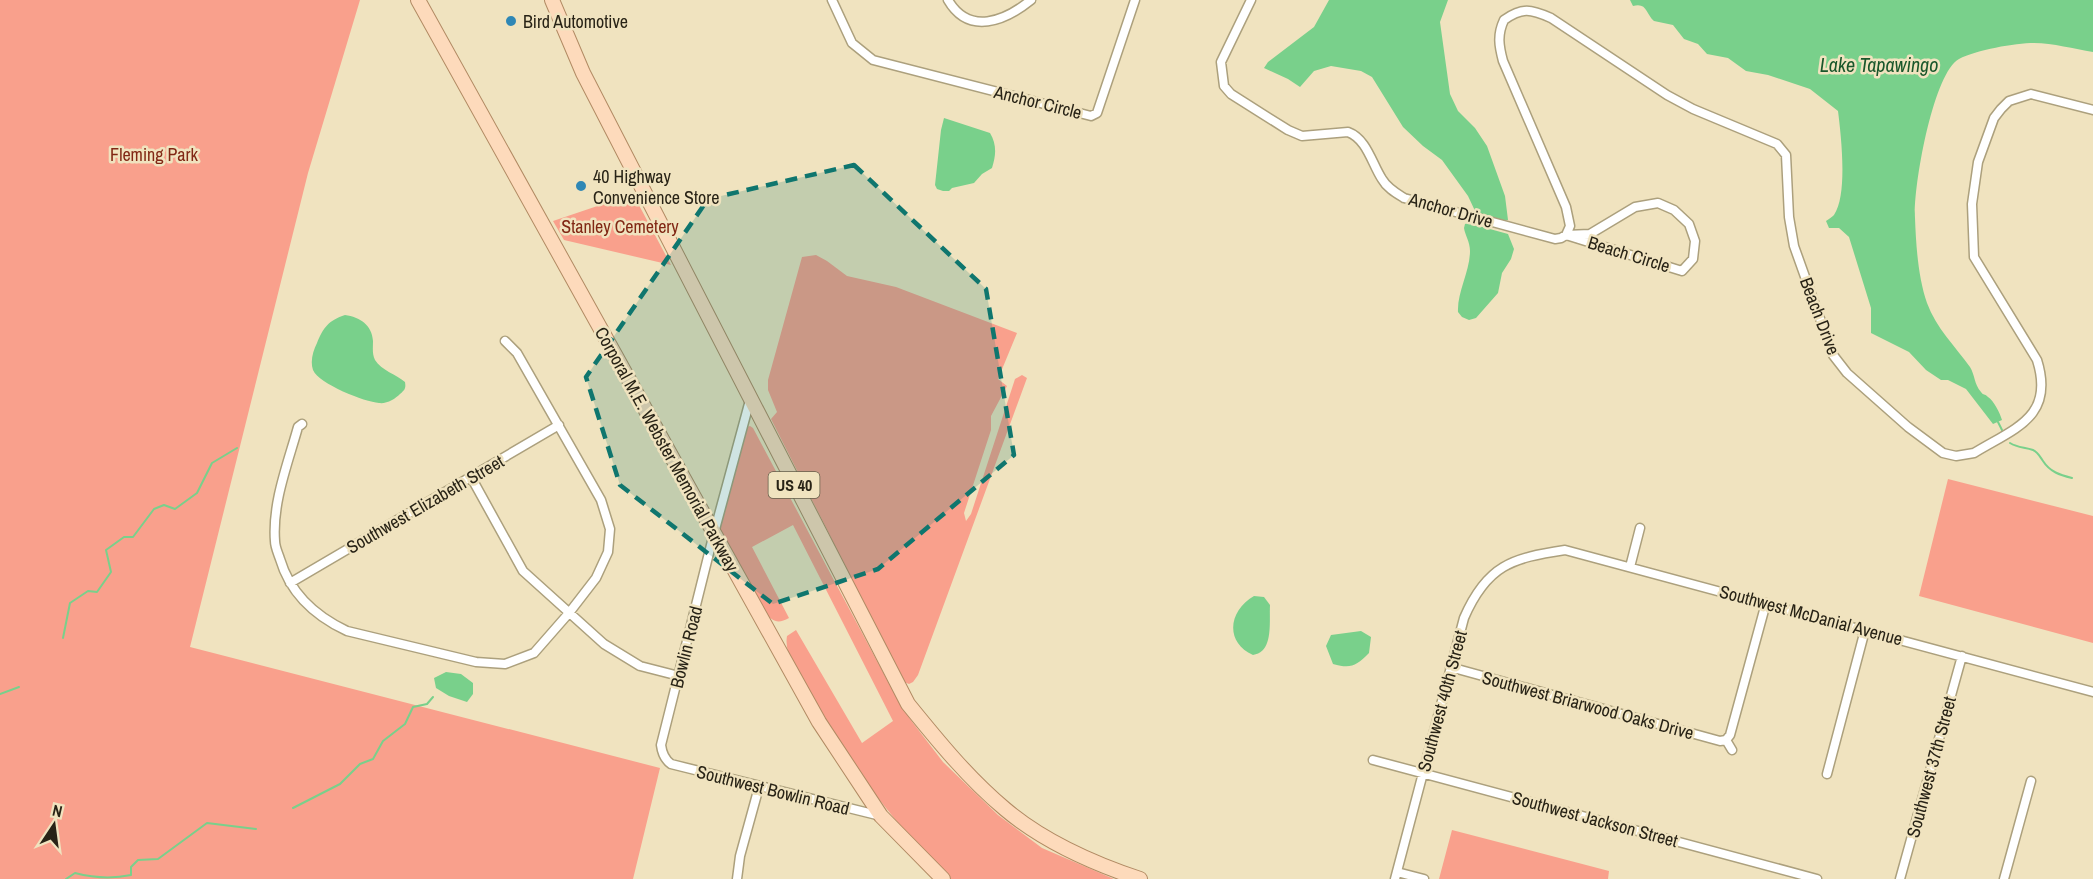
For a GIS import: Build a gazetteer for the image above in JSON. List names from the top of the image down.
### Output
{
  "streets": {
    "main road": ["Corporal M.E. Webster Memorial Parkway", "US 40"],
    "street": [
      "Anchor Circle",
      "Anchor Drive",
      "Beach Circle",
      "Beach Drive",
      "Southwest Elizabeth Street",
      "Southwest McDanial Avenue",
      "Bowlin Road",
      "Southwest 40th Street",
      "Southwest Briarwood Oaks Drive",
      "Southwest 37th Street",
      "Southwest Bowlin Road",
      "Southwest Jackson Street"
    ]
  },
  "crossings": [
    ["Anchor Drive", "Beach Circle"],
    ["Anchor Drive", "Beach Drive"],
    ["Beach Circle", "Beach Drive"],
    ["Corporal M.E. Webster Memorial Parkway", "Bowlin Road"],
    ["Corporal M.E. Webster Memorial Parkway", "Southwest Bowlin Road"],
    ["US 40", "Bowlin Road"],
    ["Southwest McDanial Avenue", "Southwest 40th Street"],
    ["Southwest McDanial Avenue", "Southwest 37th Street"],
    ["Bowlin Road", "Southwest Bowlin Road"],
    ["Southwest 40th Street", "Southwest Briarwood Oaks Drive"],
    ["Southwest 40th Street", "Southwest Jackson Street"]
  ],
  "water": ["Lake Tapawingo"],
  "parks": ["Fleming Park", "Stanley Cemetery"],
  "places": ["Bird Automotive", "40 Highway Convenience Store"],
  "north": "top"
}
